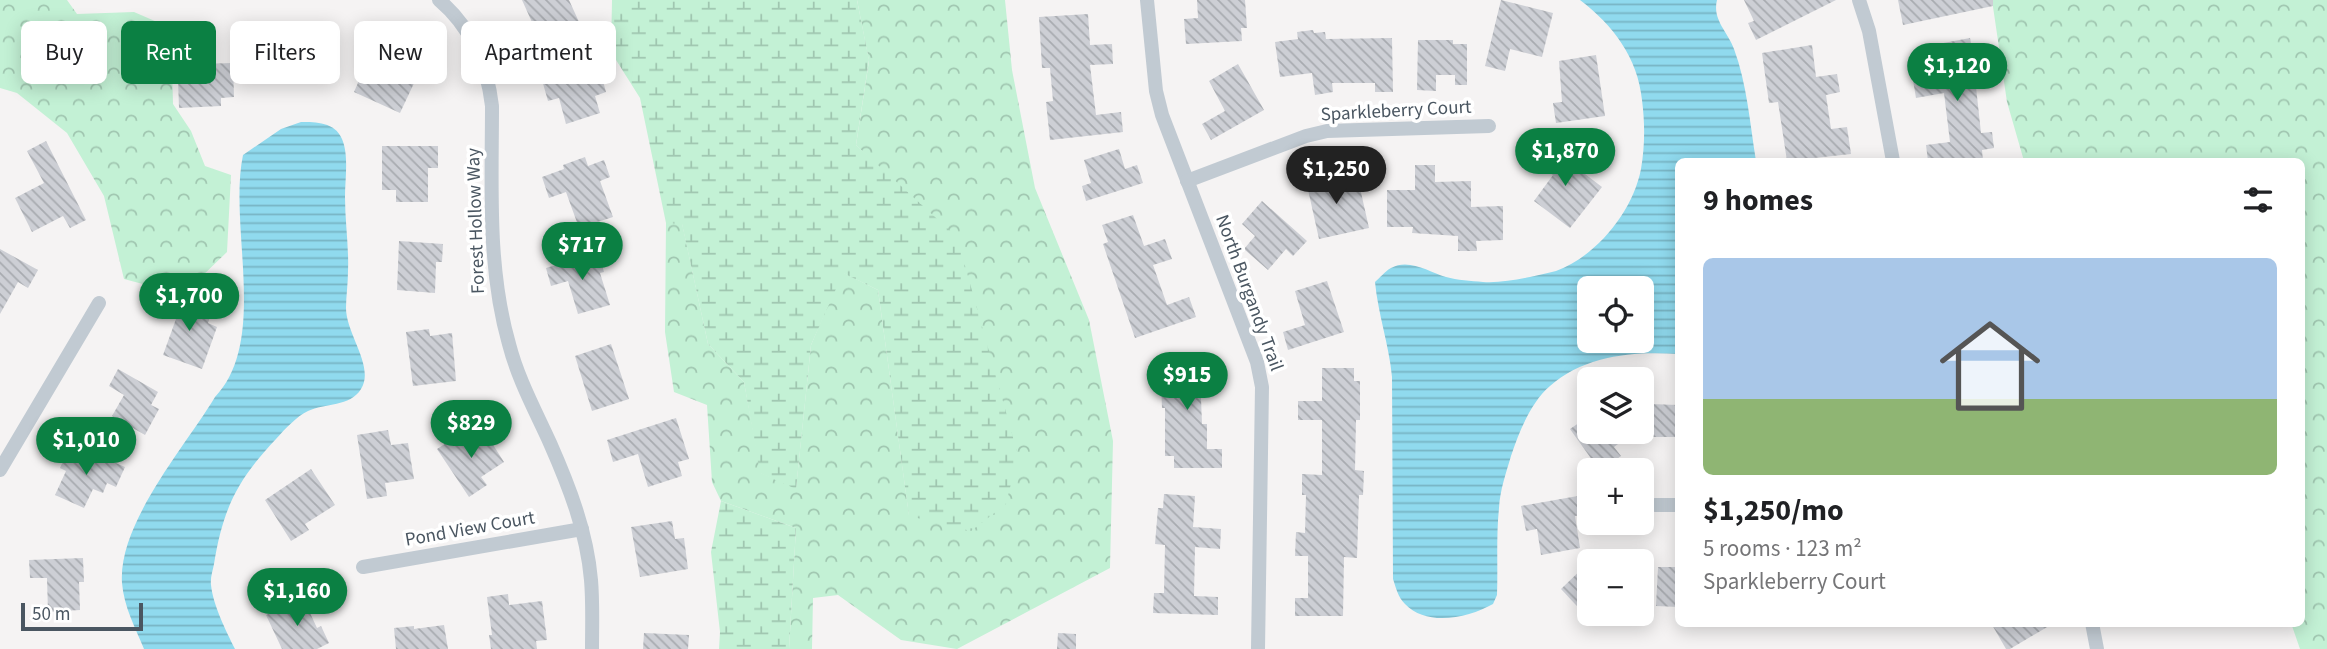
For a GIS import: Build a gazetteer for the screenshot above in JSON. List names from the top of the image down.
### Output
{
  "streets": {
    "street": [
      "Sparkleberry Court",
      "Forest Hollow Way",
      "North Burgandy Trail",
      "Pond View Court"
    ]
  },
  "crossings": [
    ["Sparkleberry Court", "North Burgandy Trail"],
    ["Forest Hollow Way", "Pond View Court"]
  ],
  "scale_bar": "50 m",
  "page": {
    "chip": [
      "Buy",
      "Rent",
      "Filters",
      "New",
      "Apartment"
    ],
    "price": [
      "$1,120",
      "$1,870",
      "$1,250",
      "$717",
      "$1,700",
      "$915",
      "$829",
      "$1,010",
      "$1,160"
    ],
    "heading": "9 homes",
    "list": [
      {
        "name": "$1,250/mo",
        "note": "5 rooms · 123 m² · Sparkleberry Court"
      }
    ],
    "map_buttons": ["+", "−"],
    "scale": "50 m"
  }
}
